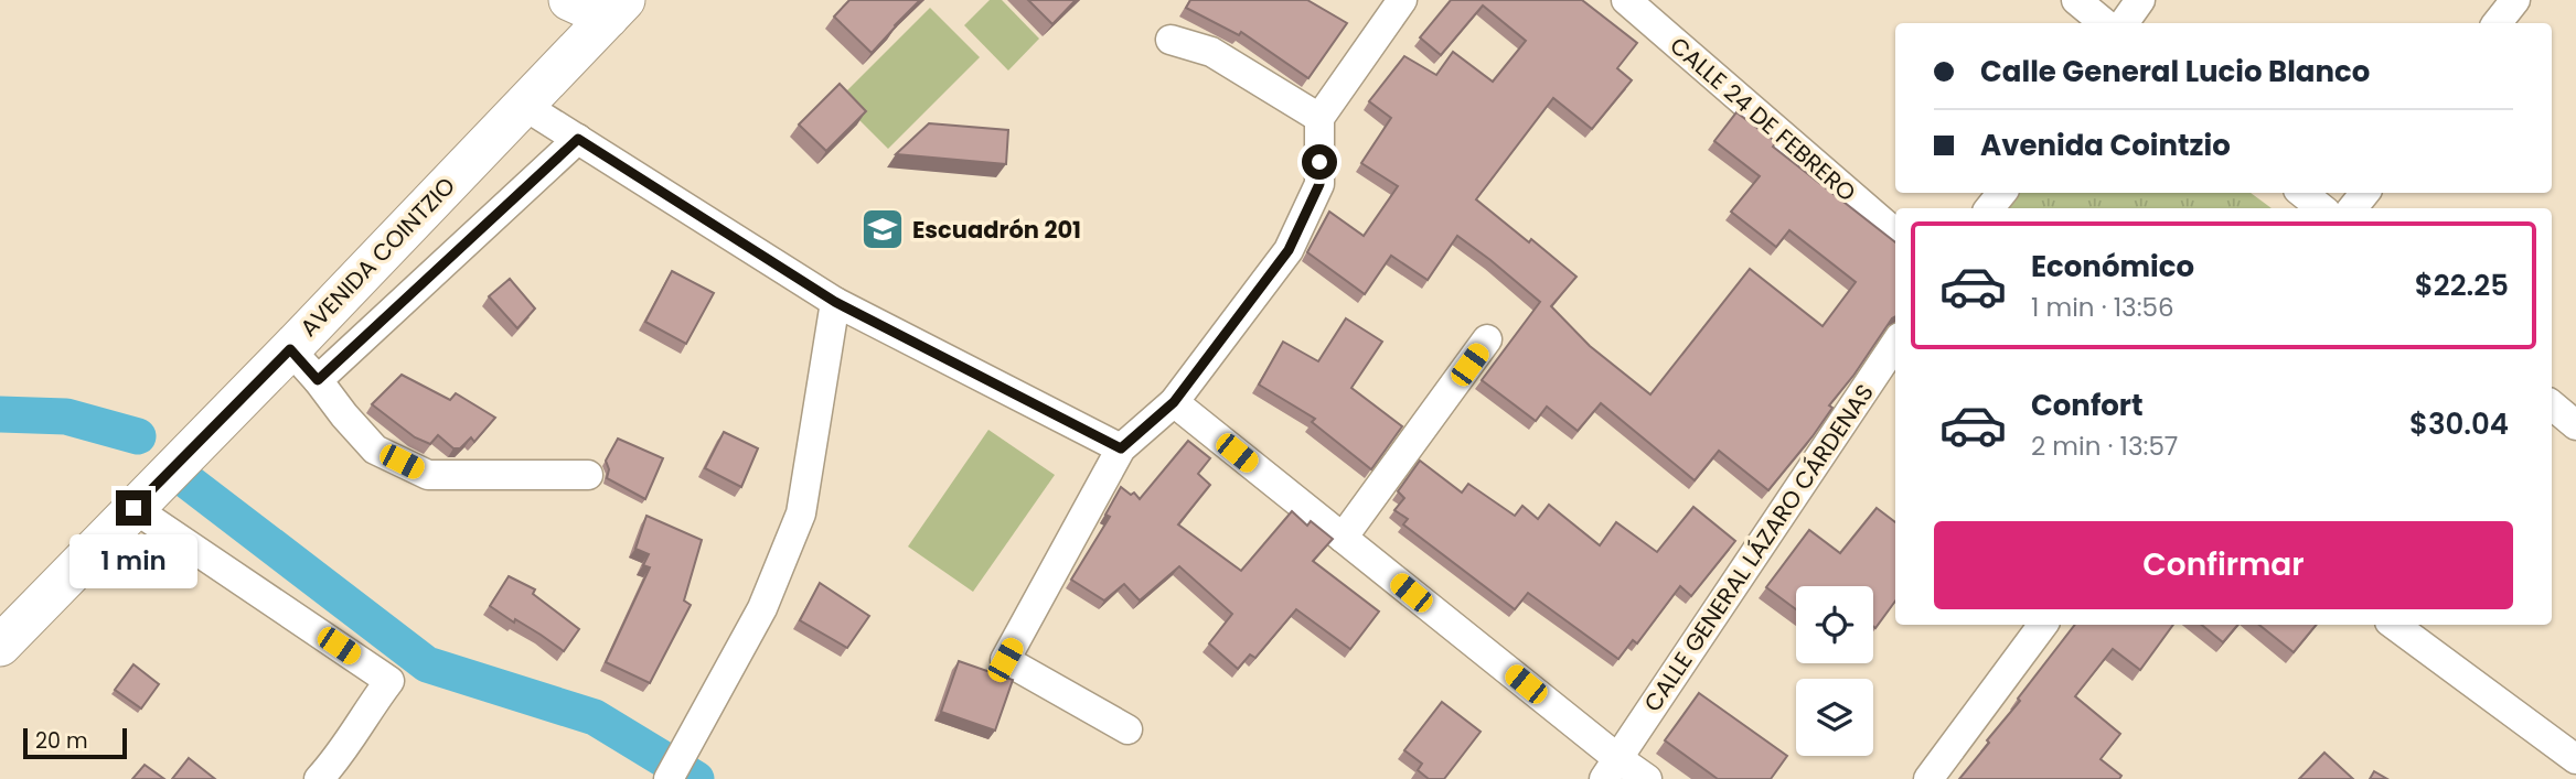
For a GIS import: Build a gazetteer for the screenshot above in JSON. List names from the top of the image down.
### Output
{
  "streets": {
    "main road": ["AVENIDA COINTZIO"],
    "street": ["CALLE 24 DE FEBRERO", "CALLE GENERAL LÁZARO CÁRDENAS"]
  },
  "places": {
    "school or university": ["Escuadrón 201"]
  },
  "scale_bar": "20 m",
  "page": {
    "banner": ["Calle General Lucio Blanco", "Avenida Cointzio"],
    "list": [
      {
        "name": "Económico",
        "note": "1 min · 13:56",
        "value": "$22.25"
      },
      {
        "name": "Confort",
        "note": "2 min · 13:57",
        "value": "$30.04"
      }
    ],
    "buttons": "Confirmar",
    "bubble": "1 min",
    "scale": "20 m"
  }
}
